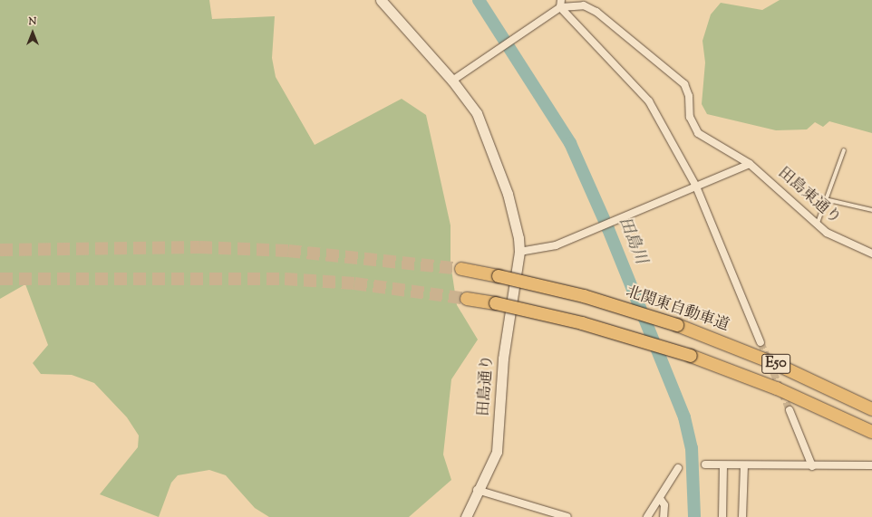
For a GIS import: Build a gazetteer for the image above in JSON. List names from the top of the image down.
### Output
{
  "streets": {
    "highway": ["北関東自動車道", "E50"],
    "street": ["田島東通り", "田島通り"]
  },
  "water": ["田島川"],
  "north": "top"
}
